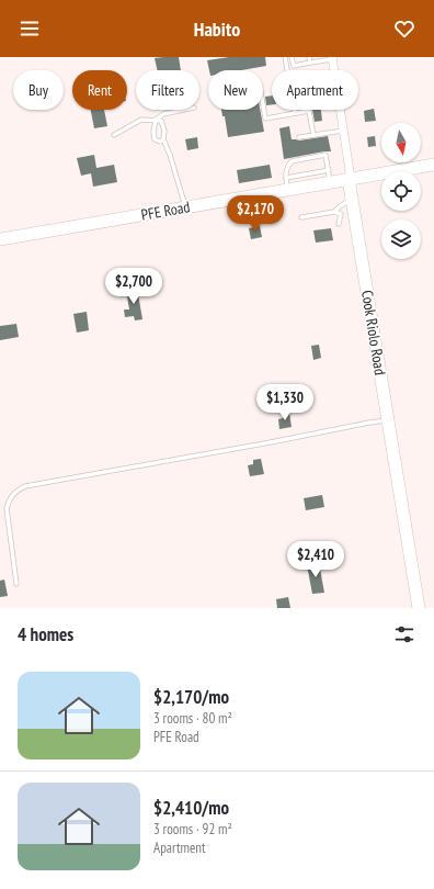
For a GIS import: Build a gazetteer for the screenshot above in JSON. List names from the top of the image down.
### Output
{
  "streets": {
    "main road": ["PFE Road", "Cook Riolo Road"]
  },
  "crossings": [
    ["PFE Road", "Cook Riolo Road"]
  ],
  "north": "bottom",
  "page": {
    "header": "Habito",
    "chip": [
      "Buy",
      "Rent",
      "Filters",
      "New",
      "Apartment"
    ],
    "price": [
      "$2,170",
      "$2,700",
      "$1,330",
      "$2,410"
    ],
    "heading": "4 homes",
    "list": [
      {
        "name": "$2,170/mo",
        "note": "3 rooms · 80 m² · PFE Road"
      },
      {
        "name": "$2,410/mo",
        "note": "3 rooms · 92 m² · Apartment"
      }
    ]
  }
}
